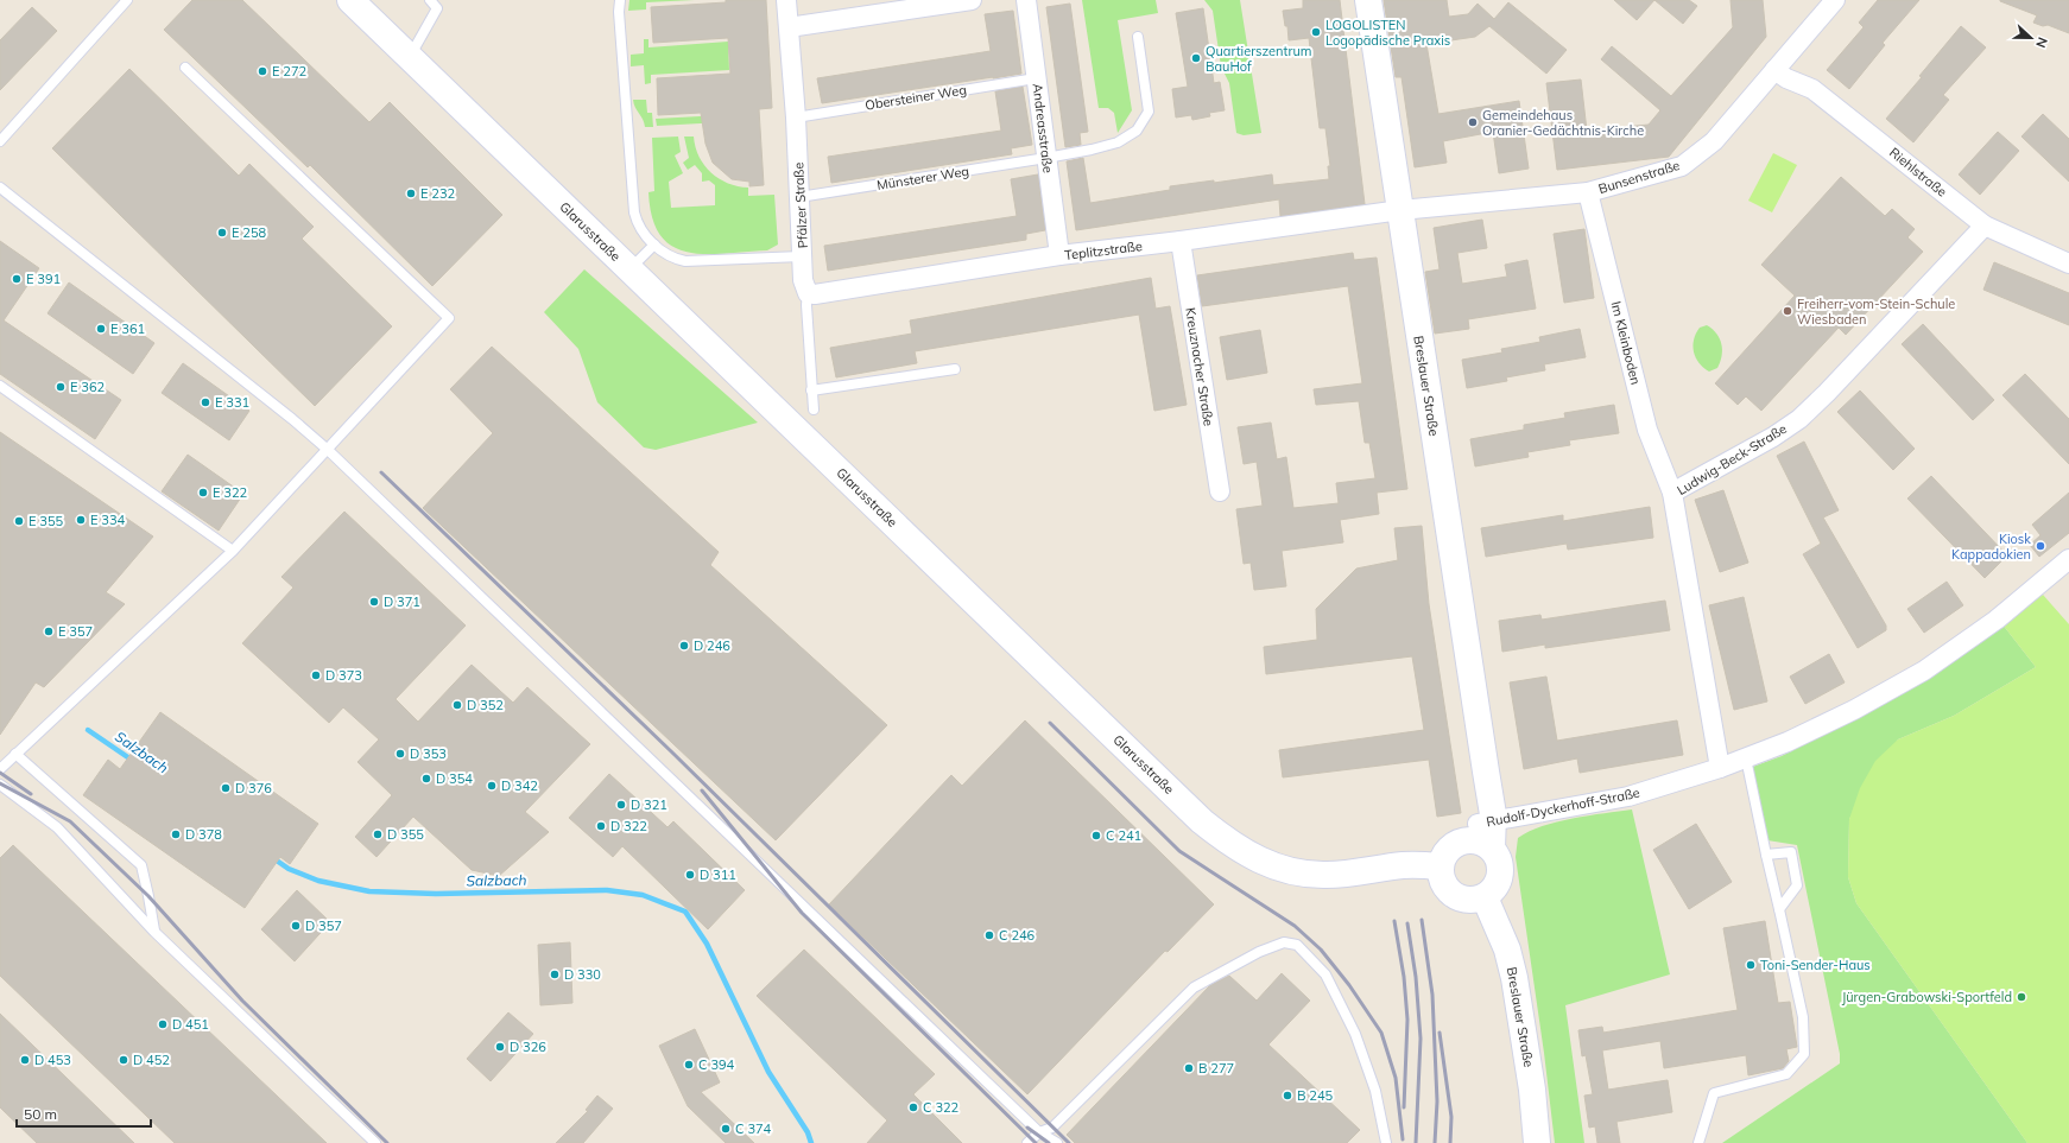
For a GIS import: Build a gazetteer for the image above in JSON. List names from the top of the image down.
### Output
{
  "streets": {
    "street": [
      "Andreasstraße",
      "Riehlstraße",
      "Bunsenstraße",
      "Pfälzer Straße",
      "Glarusstraße",
      "Teplitzstraße",
      "Im Kleinboden",
      "Kreuznacher Straße",
      "Breslauer Straße",
      "Ludwig-Beck-Straße",
      "Rudolf-Dyckerhoff-Straße"
    ],
    "lane": ["Obersteiner Weg", "Münsterer Weg"]
  },
  "crossings": [
    ["Obersteiner Weg", "Andreasstraße"],
    ["Obersteiner Weg", "Pfälzer Straße"],
    ["Andreasstraße", "Münsterer Weg"],
    ["Andreasstraße", "Teplitzstraße"],
    ["Riehlstraße", "Bunsenstraße"],
    ["Riehlstraße", "Ludwig-Beck-Straße"],
    ["Bunsenstraße", "Teplitzstraße"],
    ["Bunsenstraße", "Im Kleinboden"],
    ["Bunsenstraße", "Breslauer Straße"],
    ["Münsterer Weg", "Pfälzer Straße"],
    ["Pfälzer Straße", "Teplitzstraße"],
    ["Glarusstraße", "Breslauer Straße"],
    ["Glarusstraße", "Rudolf-Dyckerhoff-Straße"],
    ["Teplitzstraße", "Kreuznacher Straße"],
    ["Teplitzstraße", "Breslauer Straße"],
    ["Im Kleinboden", "Ludwig-Beck-Straße"],
    ["Breslauer Straße", "Rudolf-Dyckerhoff-Straße"],
    ["Ludwig-Beck-Straße", "Rudolf-Dyckerhoff-Straße"]
  ],
  "water": ["Salzbach"],
  "places": [
    "LOGOLISTEN Logopädische Praxis",
    "Quartierszentrum BauHof",
    "E 272",
    "Gemeindehaus Oranier-Gedächtnis-Kirche",
    "E 232",
    "E 258",
    "E 391",
    "Freiherr-vom-Stein-Schule Wiesbaden",
    "E 361",
    "E 362",
    "E 331",
    "E 322",
    "E 334",
    "E 355",
    "Kiosk Kappadokien",
    "D 371",
    "E 357",
    "D 246",
    "D 373",
    "D 352",
    "D 353",
    "D 354",
    "D 342",
    "D 376",
    "D 321",
    "D 322",
    "D 378",
    "D 355",
    "C 241",
    "D 311",
    "D 357",
    "C 246",
    "Toni-Sender-Haus",
    "D 330",
    "Jürgen-Grabowski-Sportfeld",
    "D 451",
    "D 326",
    "D 453",
    "D 452",
    "C 394",
    "B 277",
    "B 245",
    "C 322",
    "C 374"
  ],
  "scale_bar": "50 m",
  "north": "right"
}
